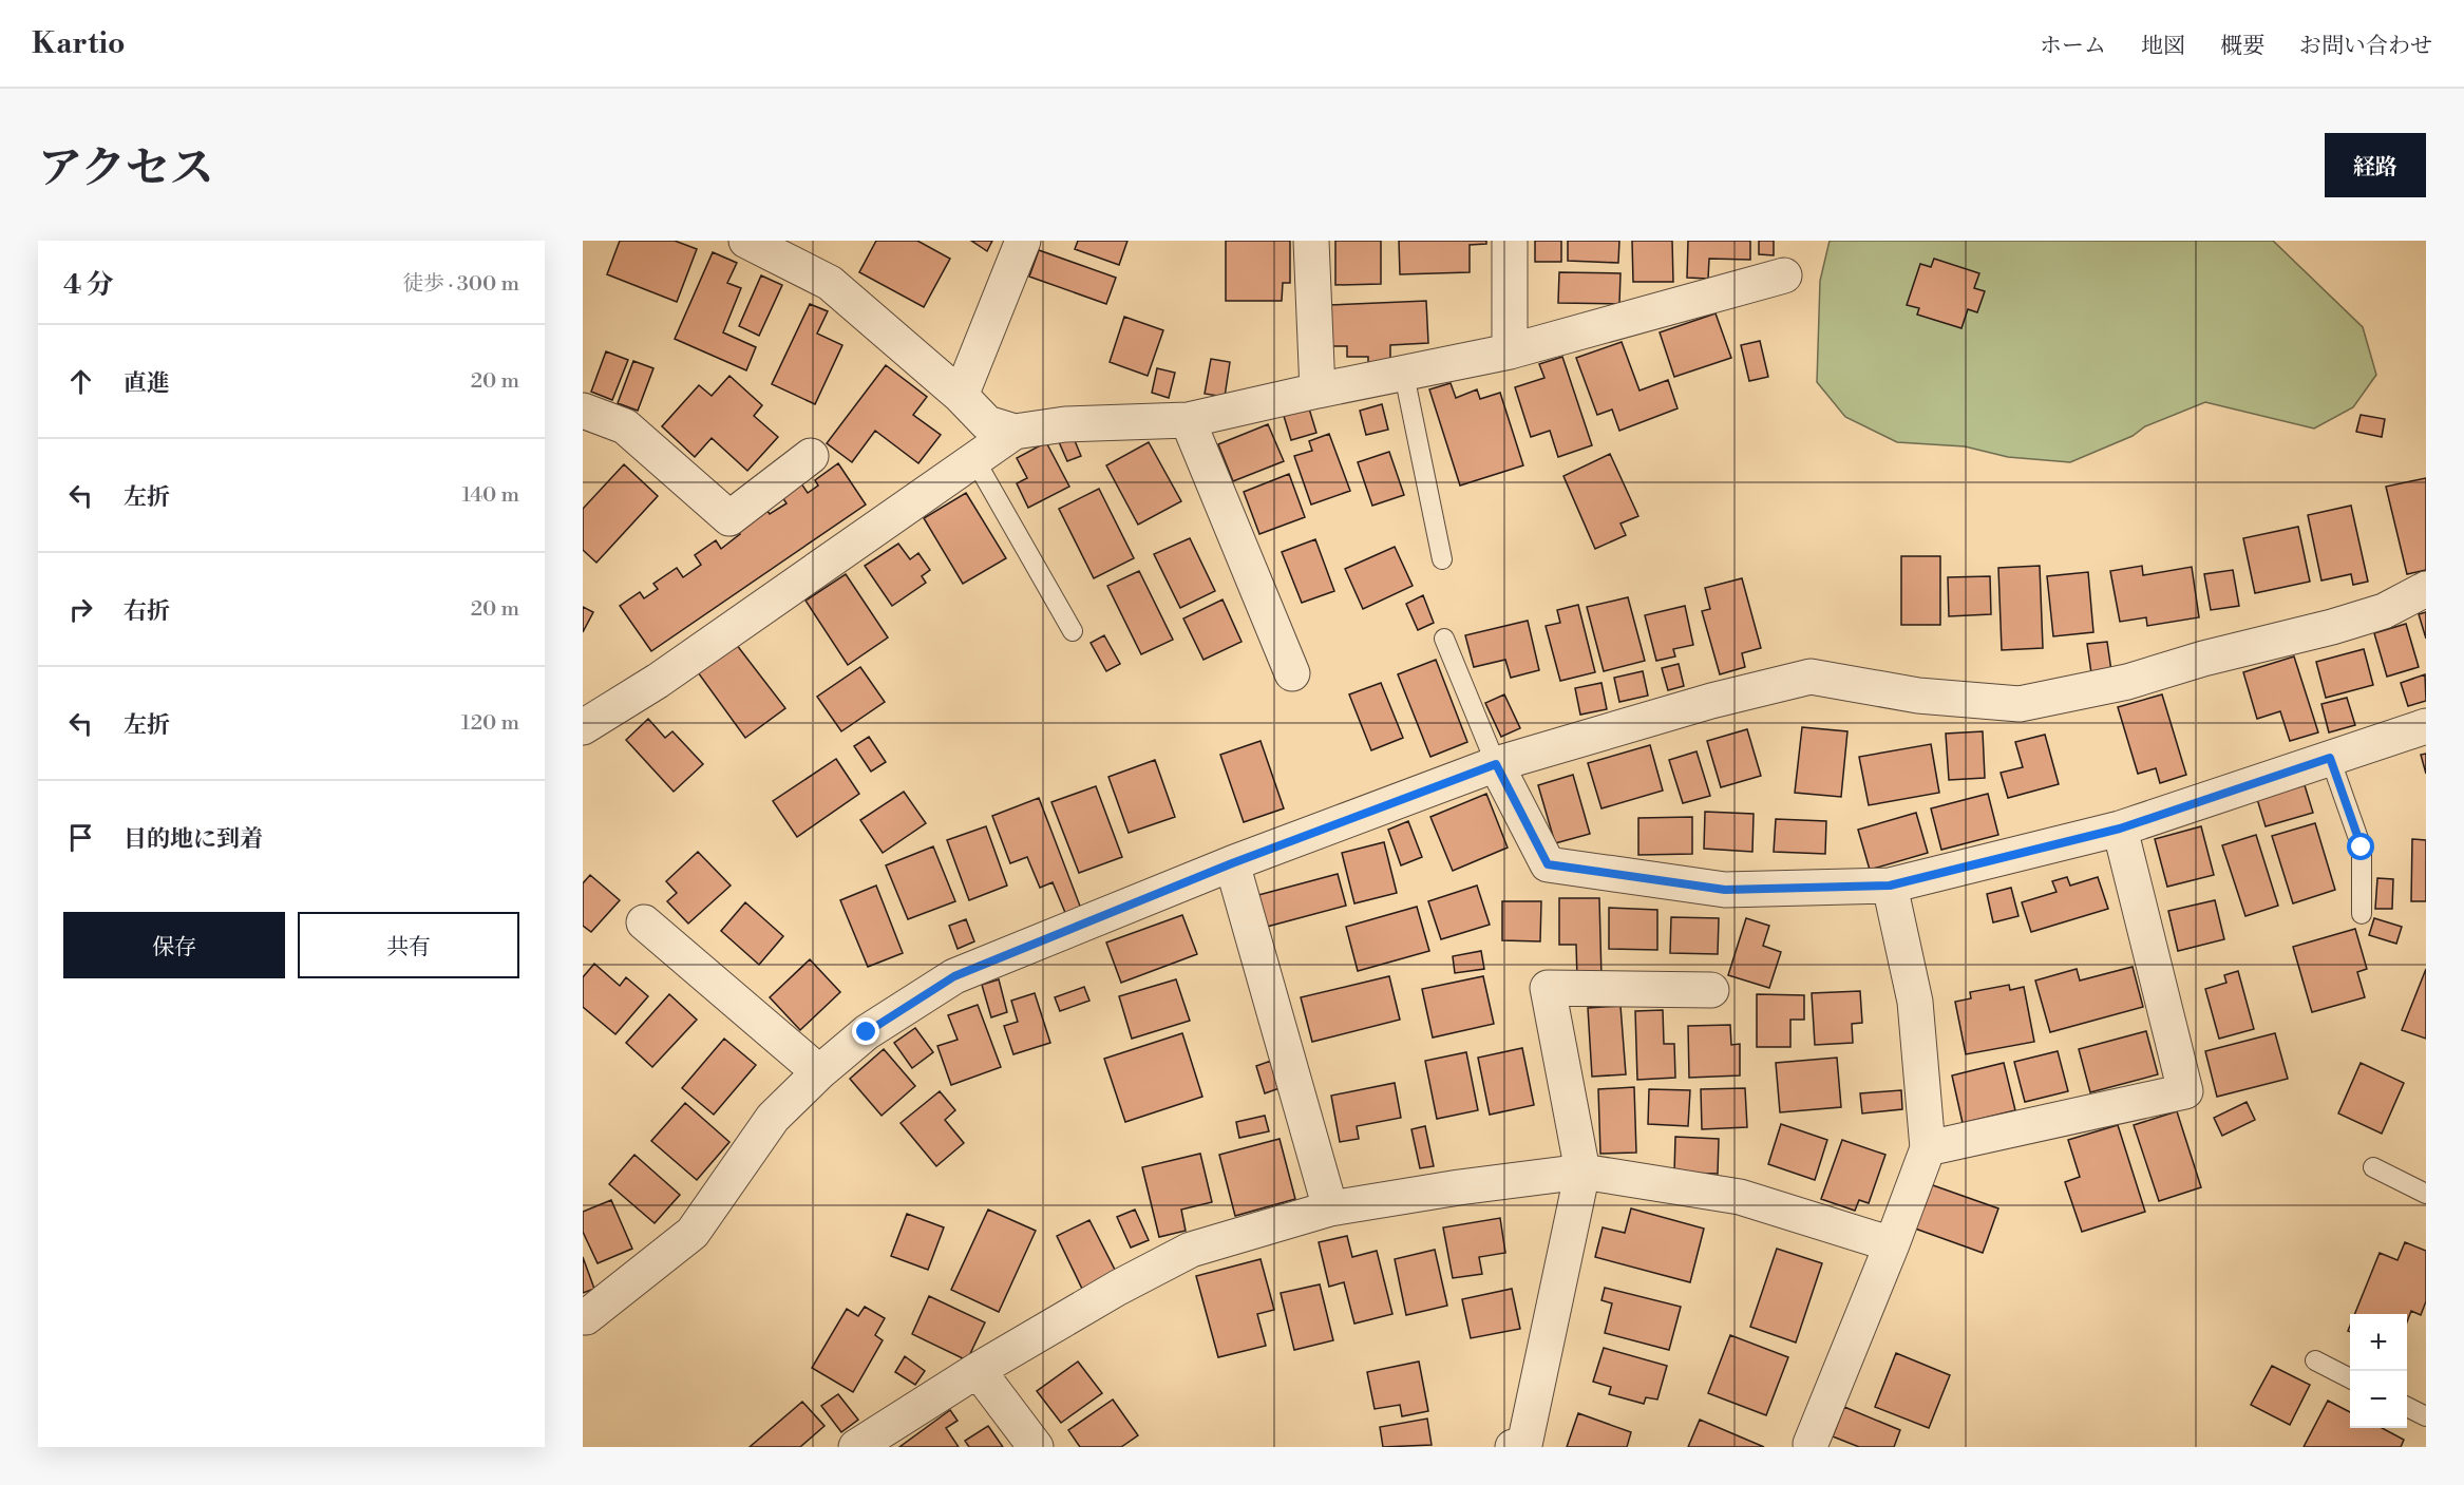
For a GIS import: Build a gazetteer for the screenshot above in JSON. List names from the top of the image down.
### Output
{
  "page": {
    "header": "Kartio",
    "nav": [
      "ホーム",
      "地図",
      "概要",
      "お問い合わせ"
    ],
    "title": "アクセス",
    "buttons": [
      "経路",
      ["保存", "共有"]
    ],
    "heading": ["4 分", "徒歩 · 300 m"],
    "list": [
      ["直進", "20 m"],
      ["左折", "140 m"],
      ["右折", "20 m"],
      ["左折", "120 m"],
      "目的地に到着"
    ],
    "map_buttons": ["+", "−"]
  }
}
